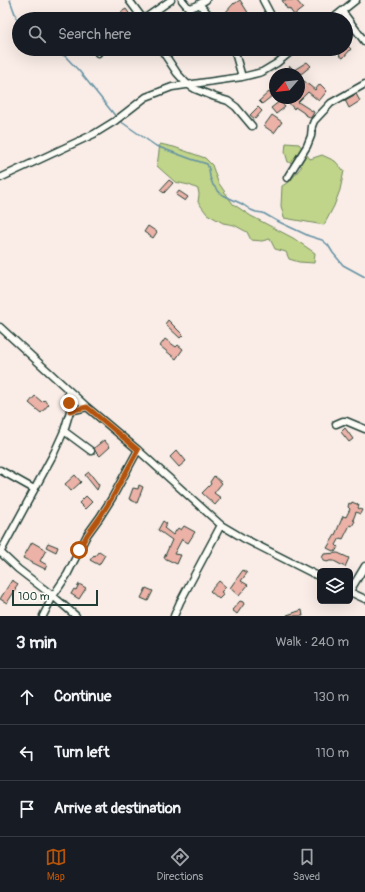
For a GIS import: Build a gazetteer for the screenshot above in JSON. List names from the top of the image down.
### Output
{
  "scale_bar": "100 m",
  "north": "bottom left",
  "page": {
    "search": "Search here",
    "scale": "100 m",
    "heading": ["3 min", "Walk · 240 m"],
    "list": [
      ["Continue", "130 m"],
      ["Turn left", "110 m"],
      "Arrive at destination"
    ],
    "nav": ["Map", "Directions", "Saved"]
  }
}
